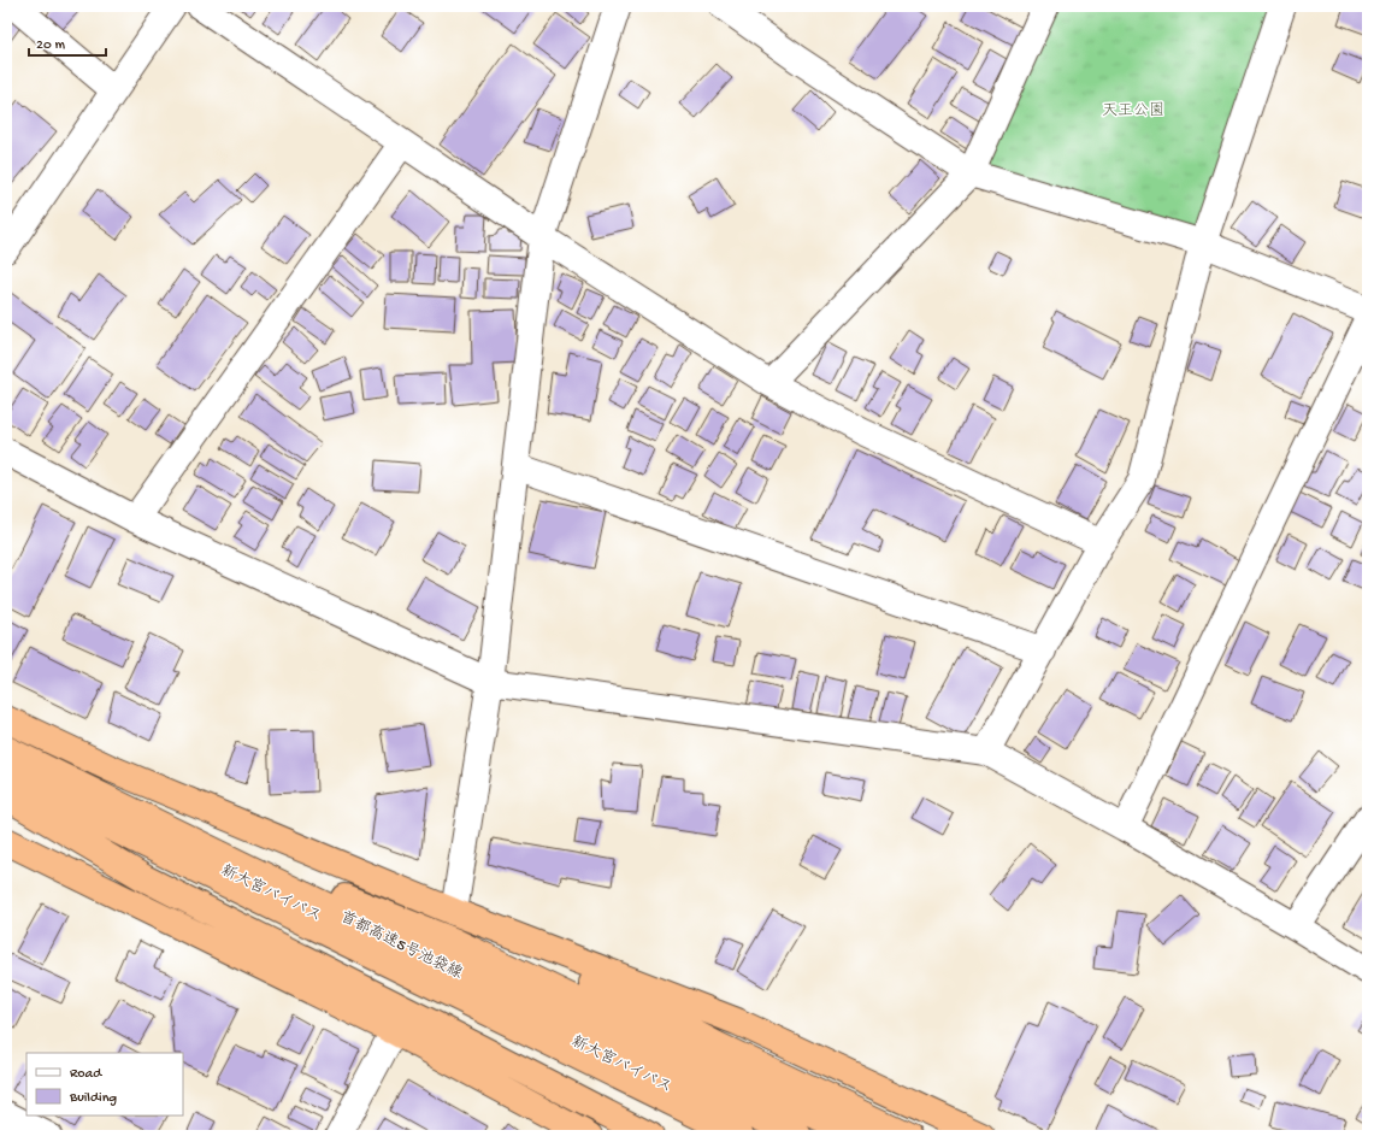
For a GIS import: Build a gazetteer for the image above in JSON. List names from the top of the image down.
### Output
{
  "streets": {
    "highway": ["新大宮バイパス", "首都高速5号池袋線"]
  },
  "parks": ["天王公園"],
  "legend": ["Road", "Building"],
  "scale_bar": "20 m"
}
